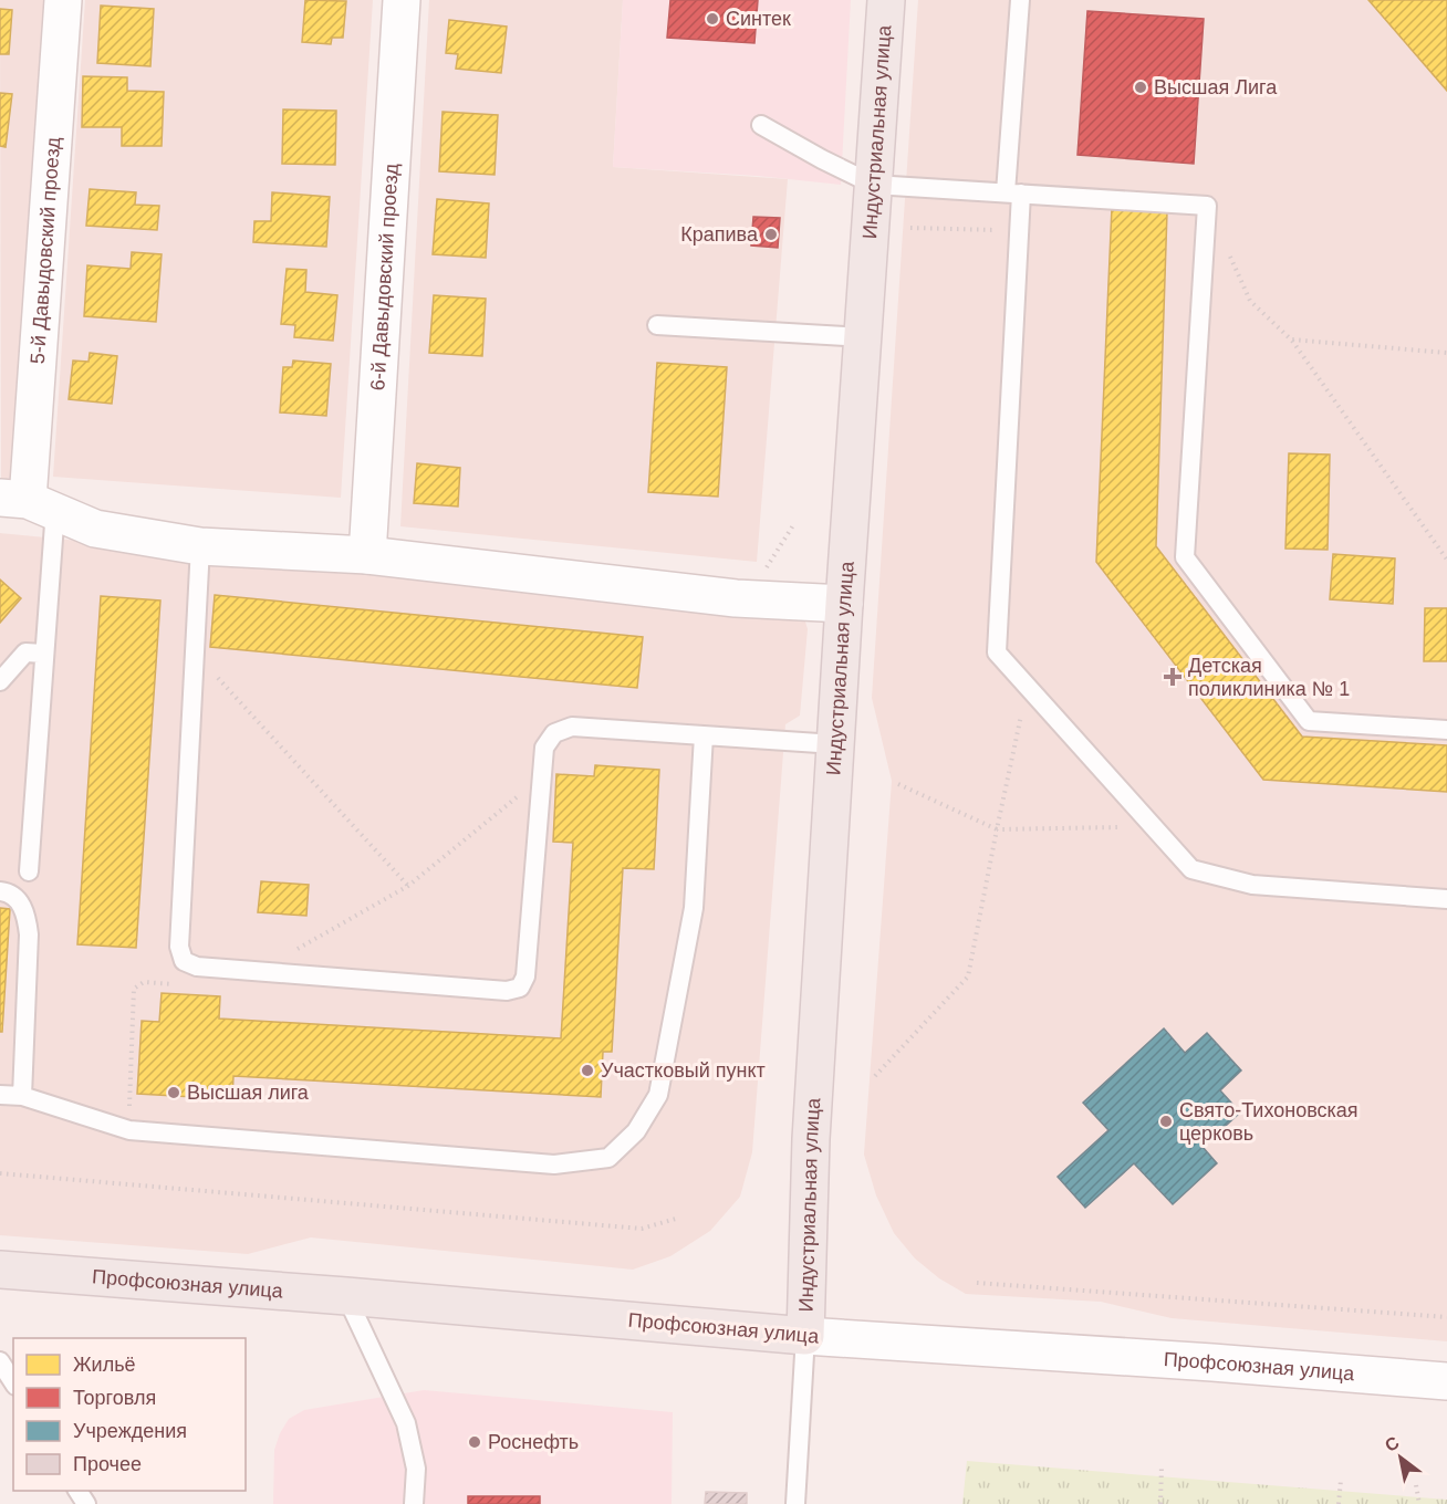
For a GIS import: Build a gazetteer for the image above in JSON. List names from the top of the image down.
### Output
{
  "streets": {
    "highway": ["Индустриальная улица", "Профсоюзная улица"],
    "street": ["5-й Давыдовский проезд", "6-й Давыдовский проезд"]
  },
  "crossings": [
    ["Индустриальная улица", "Профсоюзная улица"]
  ],
  "places": {
    "other": [
      "Синтек",
      "Высшая Лига",
      "Крапива",
      "Участковый пункт",
      "Высшая лига",
      "Свято-Тихоновская церковь",
      "Роснефть"
    ],
    "health": ["Детская поликлиника № 1"]
  },
  "legend": [
    "Жильё",
    "Торговля",
    "Учреждения",
    "Прочее"
  ],
  "north": "top left"
}
